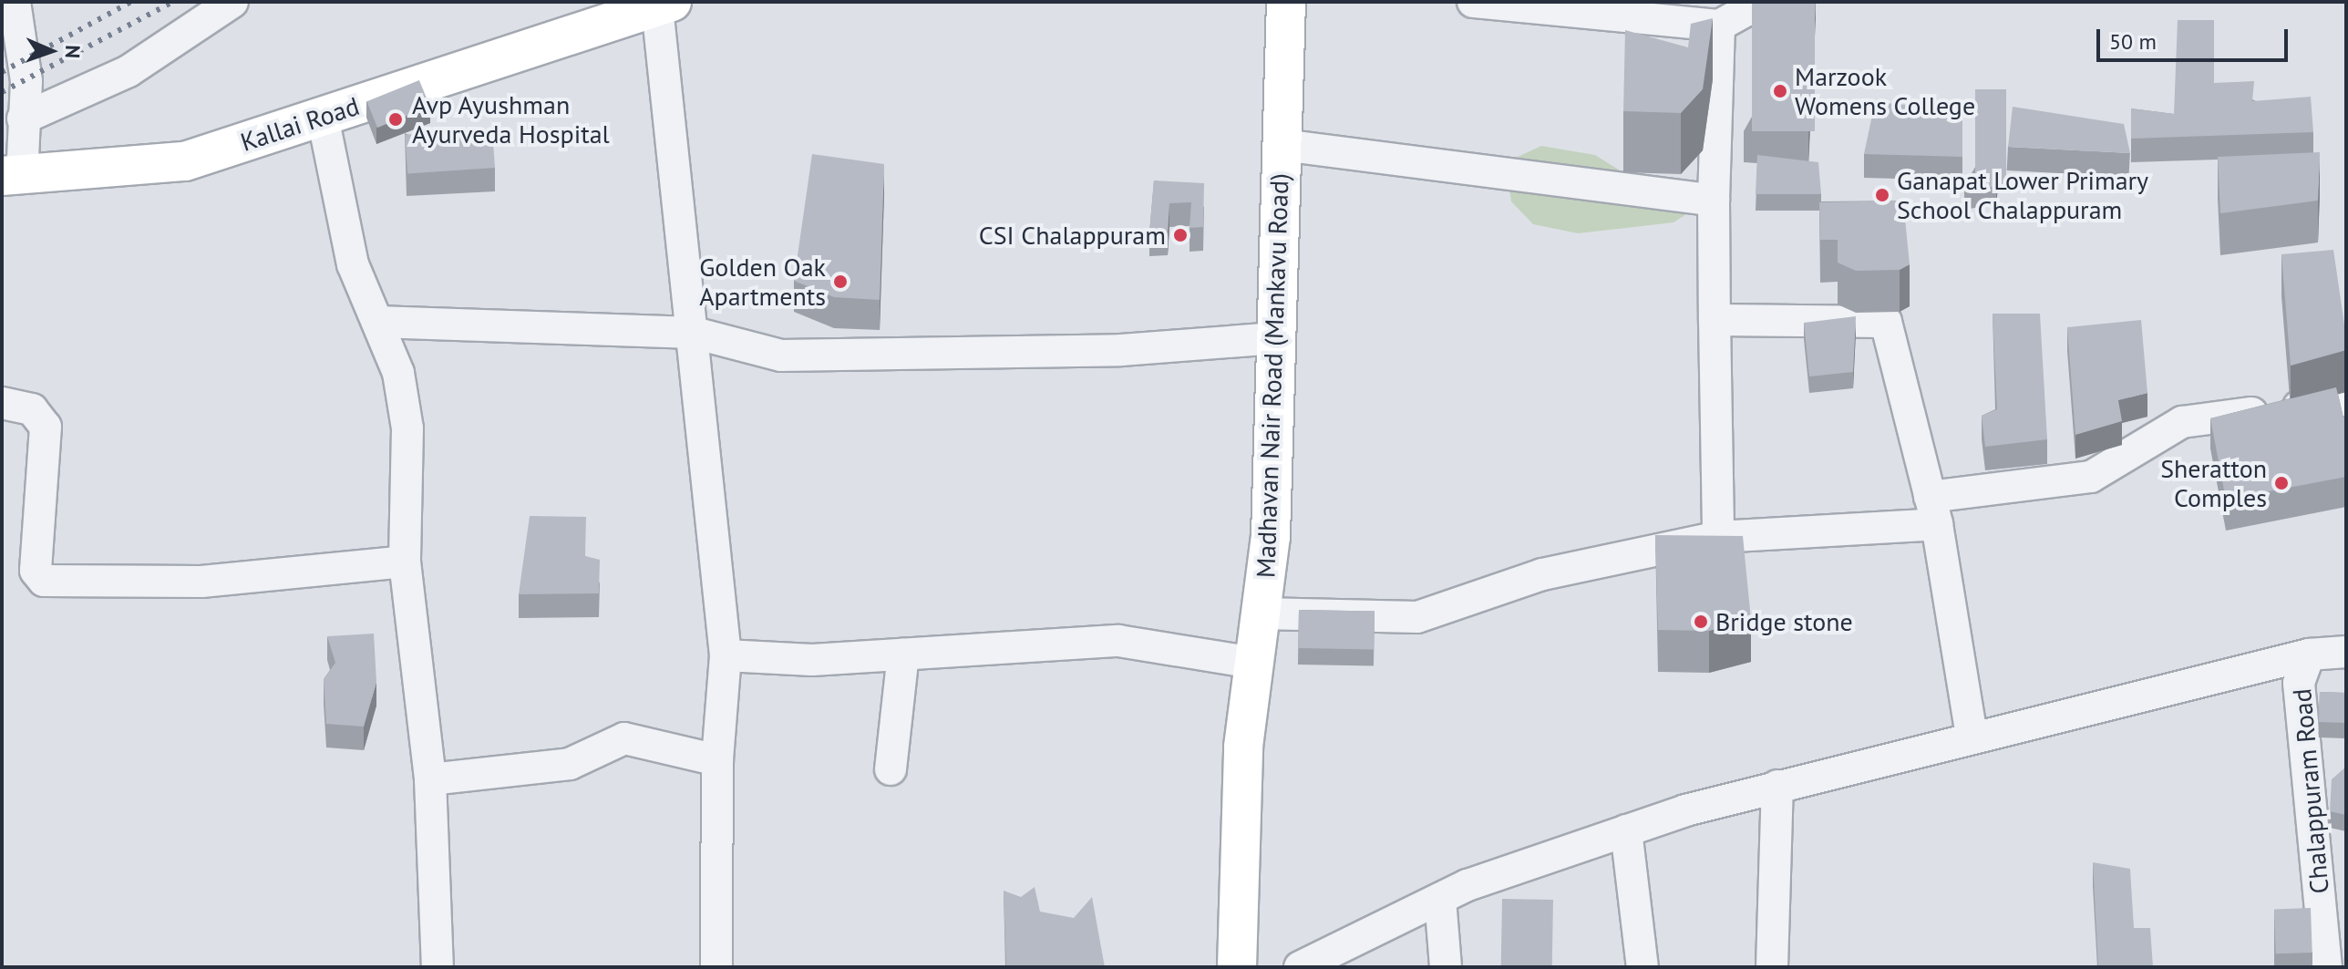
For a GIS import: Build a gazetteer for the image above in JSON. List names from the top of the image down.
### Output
{
  "streets": {
    "main road": ["Kallai Road", "Madhavan Nair Road (Mankavu Road)"],
    "street": ["Chalappuram Road"]
  },
  "places": [
    "Marzook Womens College",
    "Avp Ayushman Ayurveda Hospital",
    "Ganapat Lower Primary School Chalappuram",
    "CSI Chalappuram",
    "Golden Oak Apartments",
    "Sheratton Comples",
    "Bridge stone"
  ],
  "scale_bar": "50 m",
  "north": "right"
}
